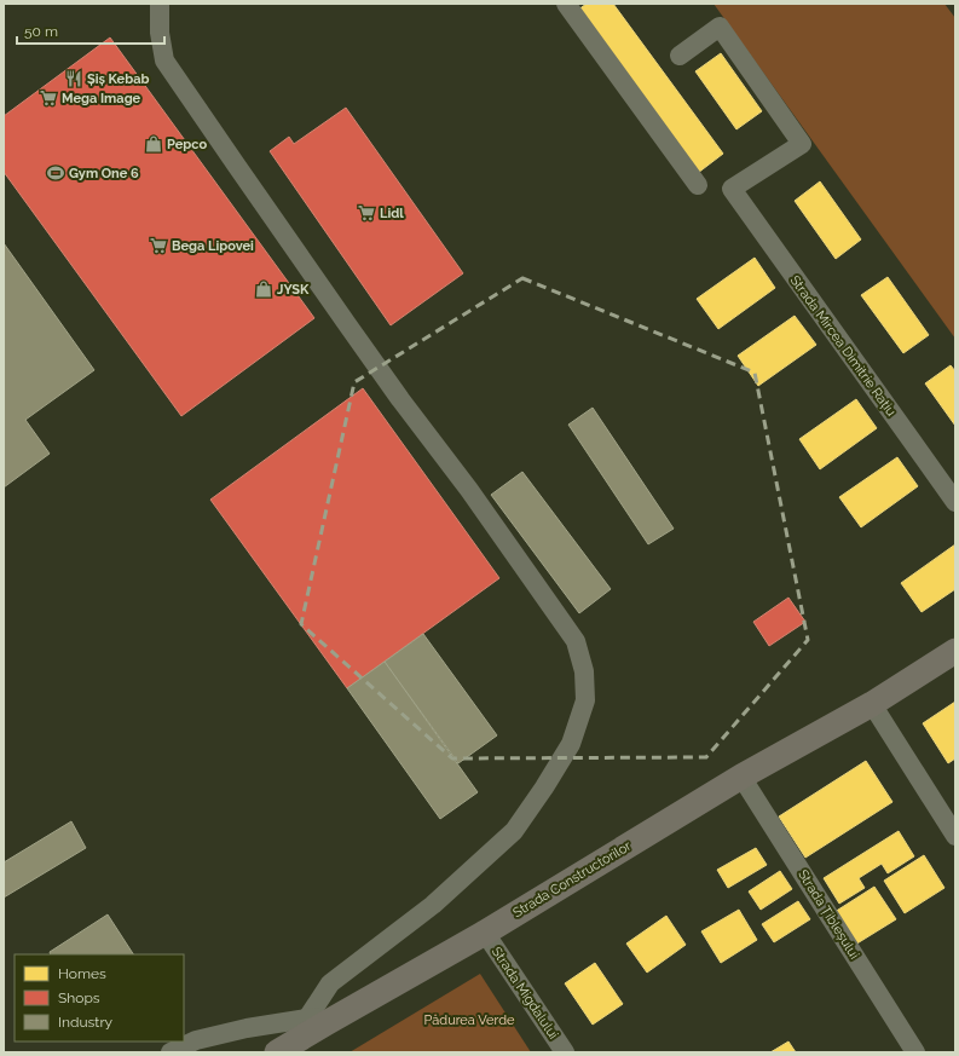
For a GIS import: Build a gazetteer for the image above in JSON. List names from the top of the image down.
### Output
{
  "streets": {
    "main road": ["Strada Constructorilor"],
    "street": ["Strada Mircea Dimitrie Rațiu", "Strada Țibleșului", "Strada Migdalului"]
  },
  "crossings": [
    ["Strada Constructorilor", "Strada Țibleșului"],
    ["Strada Constructorilor", "Strada Migdalului"]
  ],
  "parks": ["Pădurea Verde"],
  "places": {
    "restaurant": ["Șiș Kebab"],
    "supermarket": ["Mega Image", "Lidl", "Bega Lipovei"],
    "shop": ["Pepco", "JYSK"],
    "sports": ["Gym One 6"]
  },
  "legend": ["Homes", "Shops", "Industry"],
  "scale_bar": "50 m"
}
